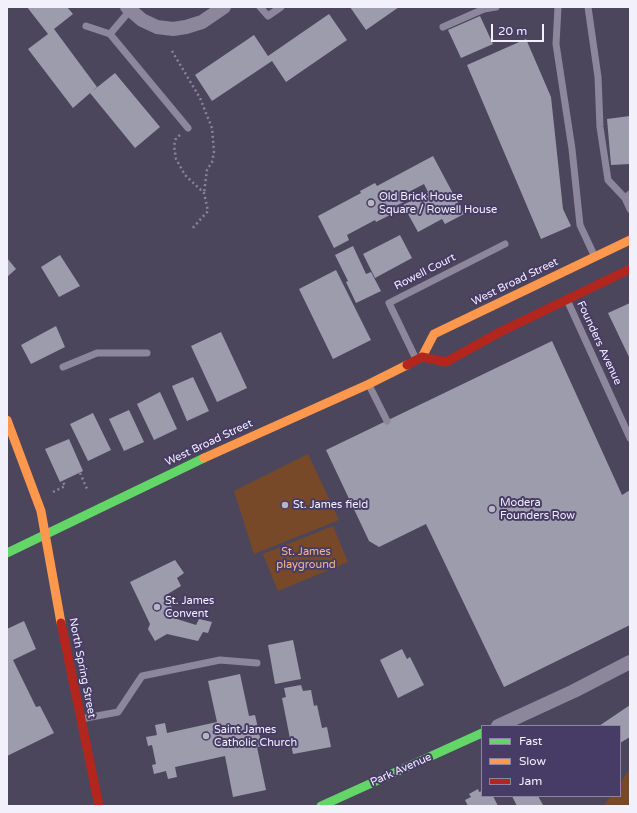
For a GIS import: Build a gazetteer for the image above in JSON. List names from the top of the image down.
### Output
{
  "streets": {
    "main road": ["West Broad Street", "North Spring Street", "Park Avenue"],
    "lane": ["Rowell Court", "Founders Avenue"]
  },
  "crossings": [
    ["Rowell Court", "West Broad Street"],
    ["West Broad Street", "North Spring Street"]
  ],
  "parks": ["St. James playground"],
  "places": [
    "Old Brick House Square / Rowell House",
    "St. James field",
    "Modera Founders Row",
    "St. James Convent",
    "Saint James Catholic Church"
  ],
  "legend": ["Fast", "Slow", "Jam"],
  "scale_bar": "20 m"
}
